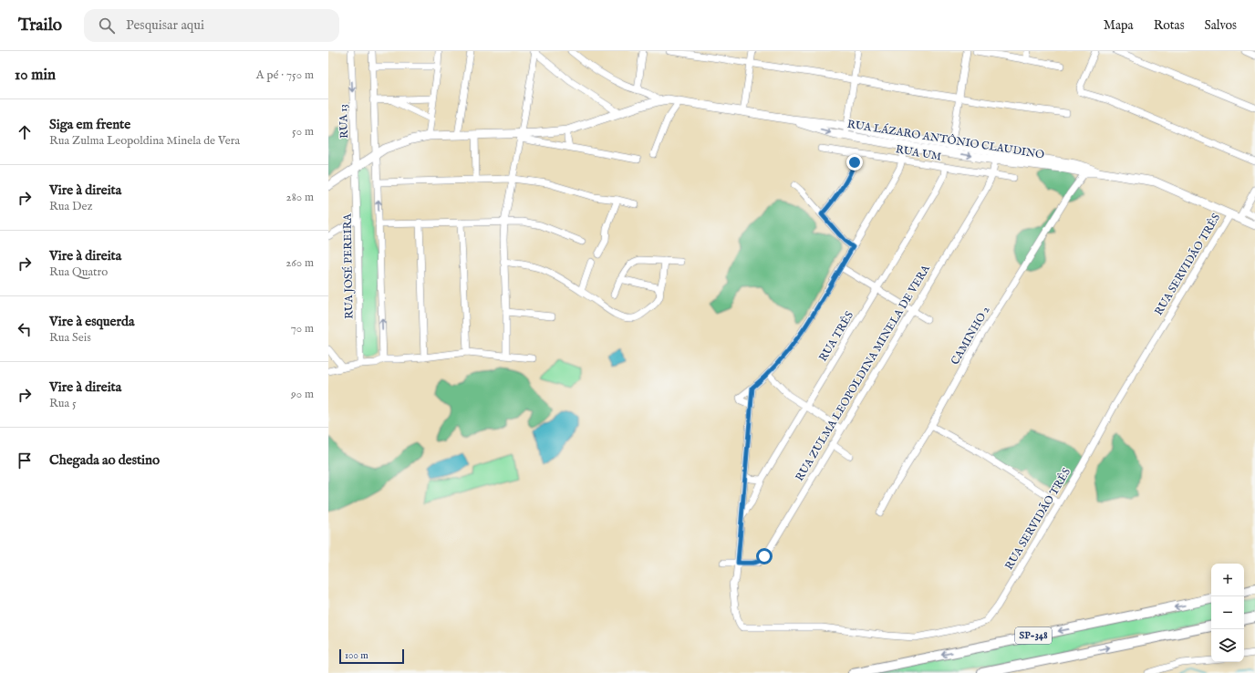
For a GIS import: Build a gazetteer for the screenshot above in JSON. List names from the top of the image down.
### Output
{
  "streets": {
    "highway": ["SP-348"],
    "main road": ["RUA LÁZARO ANTÔNIO CLAUDINO"],
    "street": [
      "RUA 13",
      "RUA UM",
      "RUA SERVIDÃO TRÊS",
      "RUA JOSÉ PEREIRA",
      "CAMINHO 2",
      "RUA TRÊS",
      "RUA ZULMA LEOPOLDINA MINELA DE VERA"
    ]
  },
  "crossings": [
    ["RUA 13", "RUA LÁZARO ANTÔNIO CLAUDINO"],
    ["RUA 13", "RUA JOSÉ PEREIRA"],
    ["RUA LÁZARO ANTÔNIO CLAUDINO", "RUA SERVIDÃO TRÊS"],
    ["RUA LÁZARO ANTÔNIO CLAUDINO", "RUA JOSÉ PEREIRA"],
    ["RUA LÁZARO ANTÔNIO CLAUDINO", "CAMINHO 2"],
    ["RUA LÁZARO ANTÔNIO CLAUDINO", "RUA ZULMA LEOPOLDINA MINELA DE VERA"],
    ["RUA UM", "RUA TRÊS"],
    ["RUA UM", "RUA ZULMA LEOPOLDINA MINELA DE VERA"],
    ["RUA SERVIDÃO TRÊS", "RUA ZULMA LEOPOLDINA MINELA DE VERA"]
  ],
  "scale_bar": "100 m",
  "page": {
    "header": "Trailo",
    "search": "Pesquisar aqui",
    "nav": ["Mapa", "Rotas", "Salvos"],
    "heading": ["10 min", "A pé · 750 m"],
    "list": [
      ["Siga em frente", "Rua Zulma Leopoldina Minela de Vera", "50 m"],
      ["Vire à direita", "Rua Dez", "280 m"],
      ["Vire à direita", "Rua Quatro", "260 m"],
      ["Vire à esquerda", "Rua Seis", "70 m"],
      ["Vire à direita", "Rua 5", "90 m"],
      "Chegada ao destino"
    ],
    "map_buttons": ["+", "−"],
    "scale": "100 m"
  }
}
